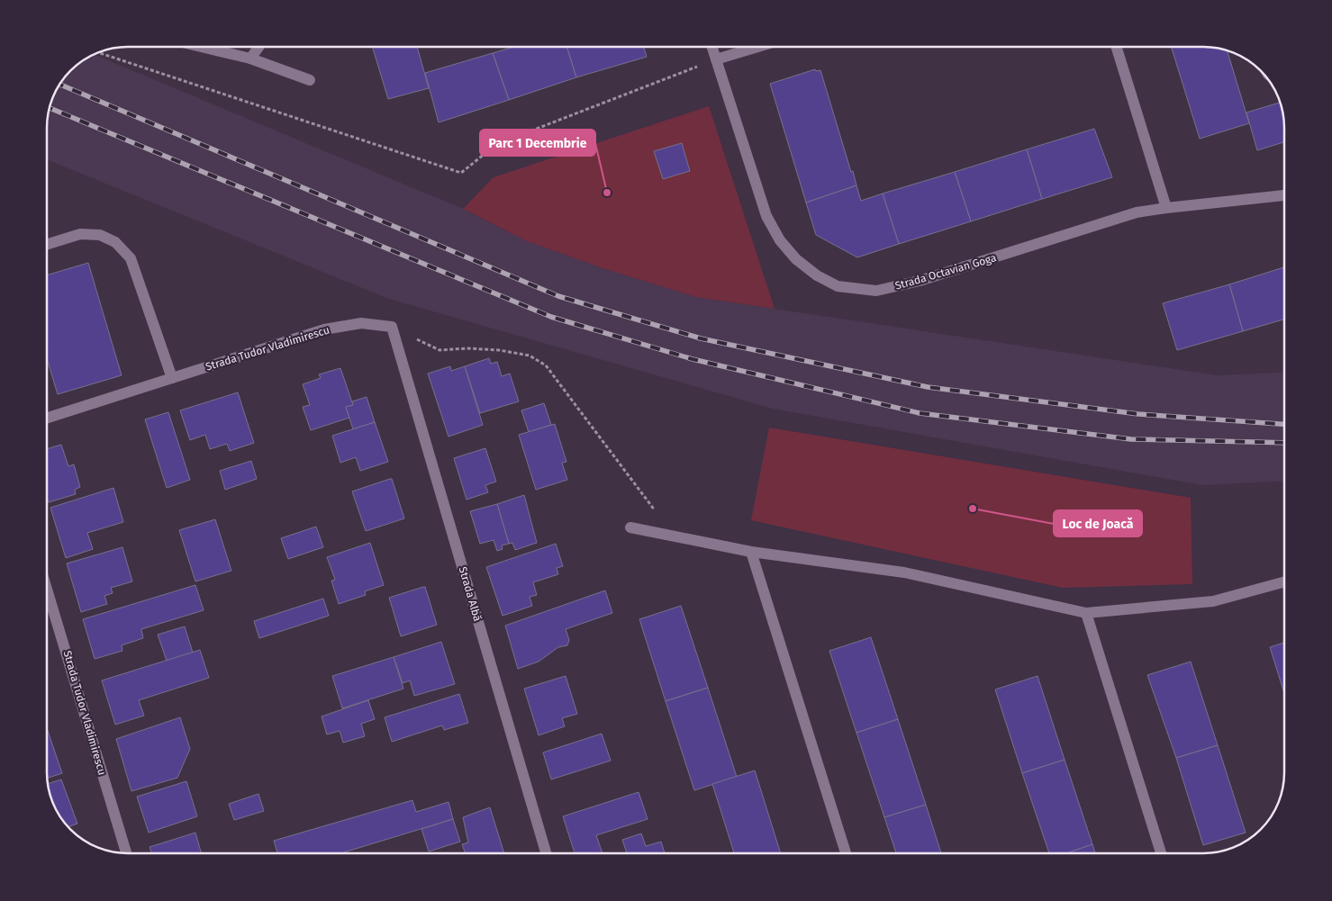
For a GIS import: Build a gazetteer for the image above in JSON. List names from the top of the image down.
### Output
{
  "streets": {
    "street": ["Strada Octavian Goga", "Strada Tudor Vladimirescu", "Strada Albă"]
  },
  "crossings": [
    ["Strada Tudor Vladimirescu", "Strada Albă"]
  ],
  "places": ["Parc 1 Decembrie", "Loc de Joacă"]
}
